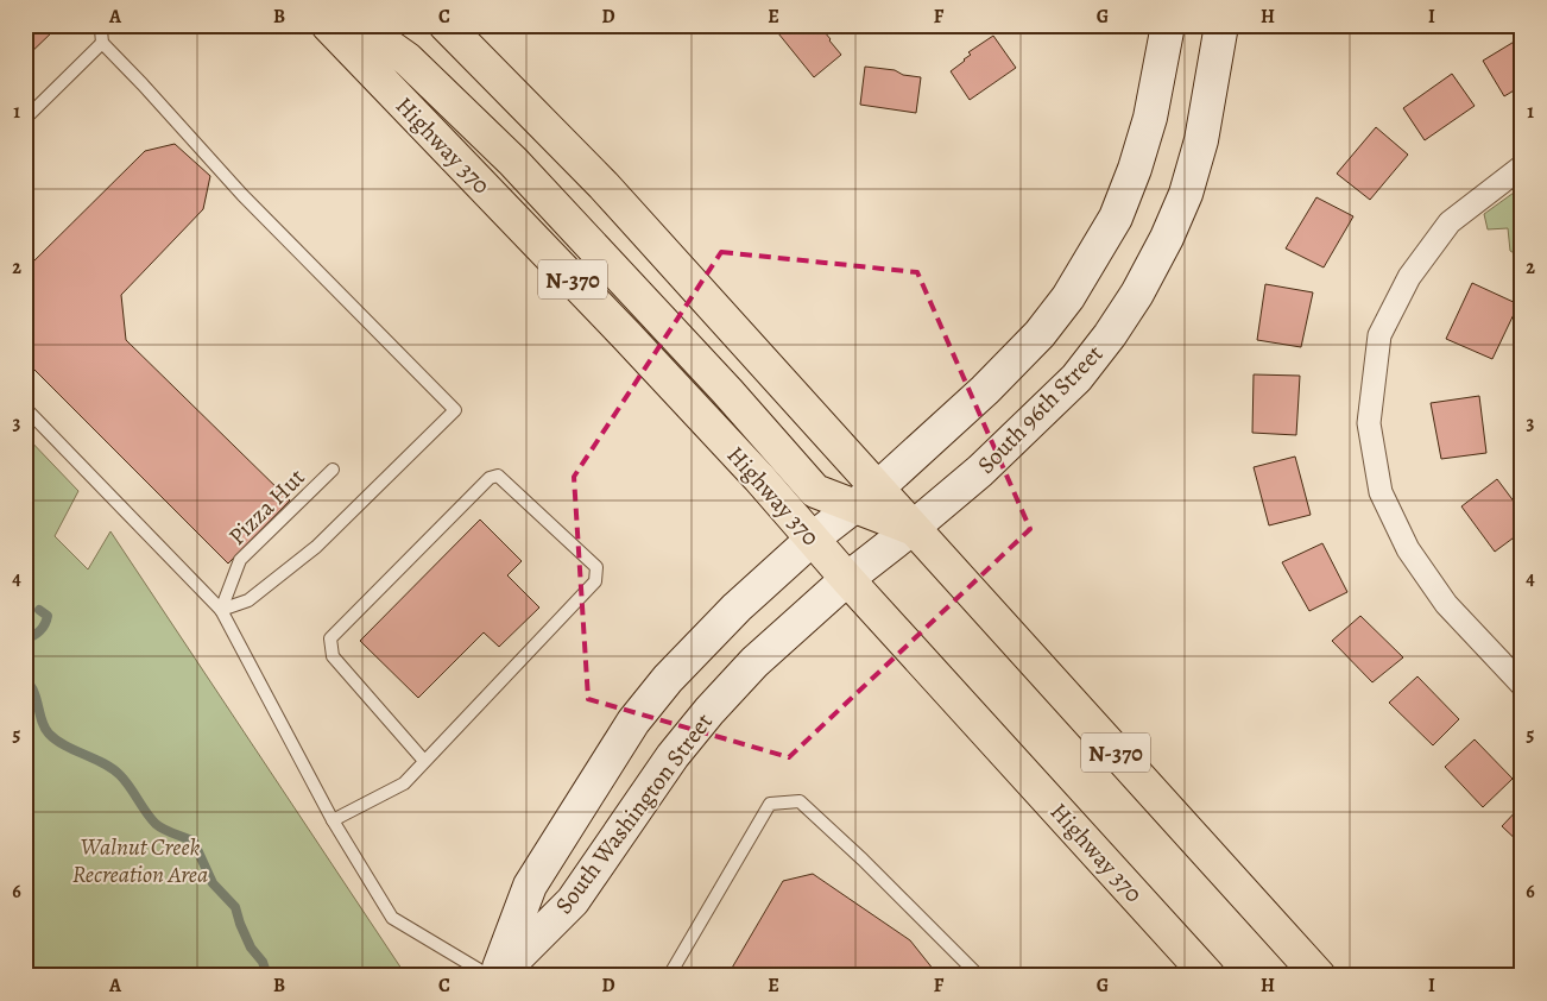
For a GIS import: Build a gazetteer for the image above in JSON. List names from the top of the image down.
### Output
{
  "streets": {
    "highway": ["Highway 370", "N-370"],
    "main road": ["South 96th Street", "South Washington Street"],
    "lane": ["Pizza Hut"]
  },
  "crossings": [
    ["Highway 370", "South 96th Street"],
    ["Highway 370", "South Washington Street"],
    ["N-370", "South 96th Street"],
    ["South 96th Street", "South Washington Street"]
  ],
  "parks": ["Walnut Creek Recreation Area"],
  "grid": {
    "columns": [
      "A",
      "B",
      "C",
      "D",
      "E",
      "F",
      "G",
      "H",
      "I"
    ],
    "rows": [
      "1",
      "2",
      "3",
      "4",
      "5",
      "6"
    ]
  }
}
